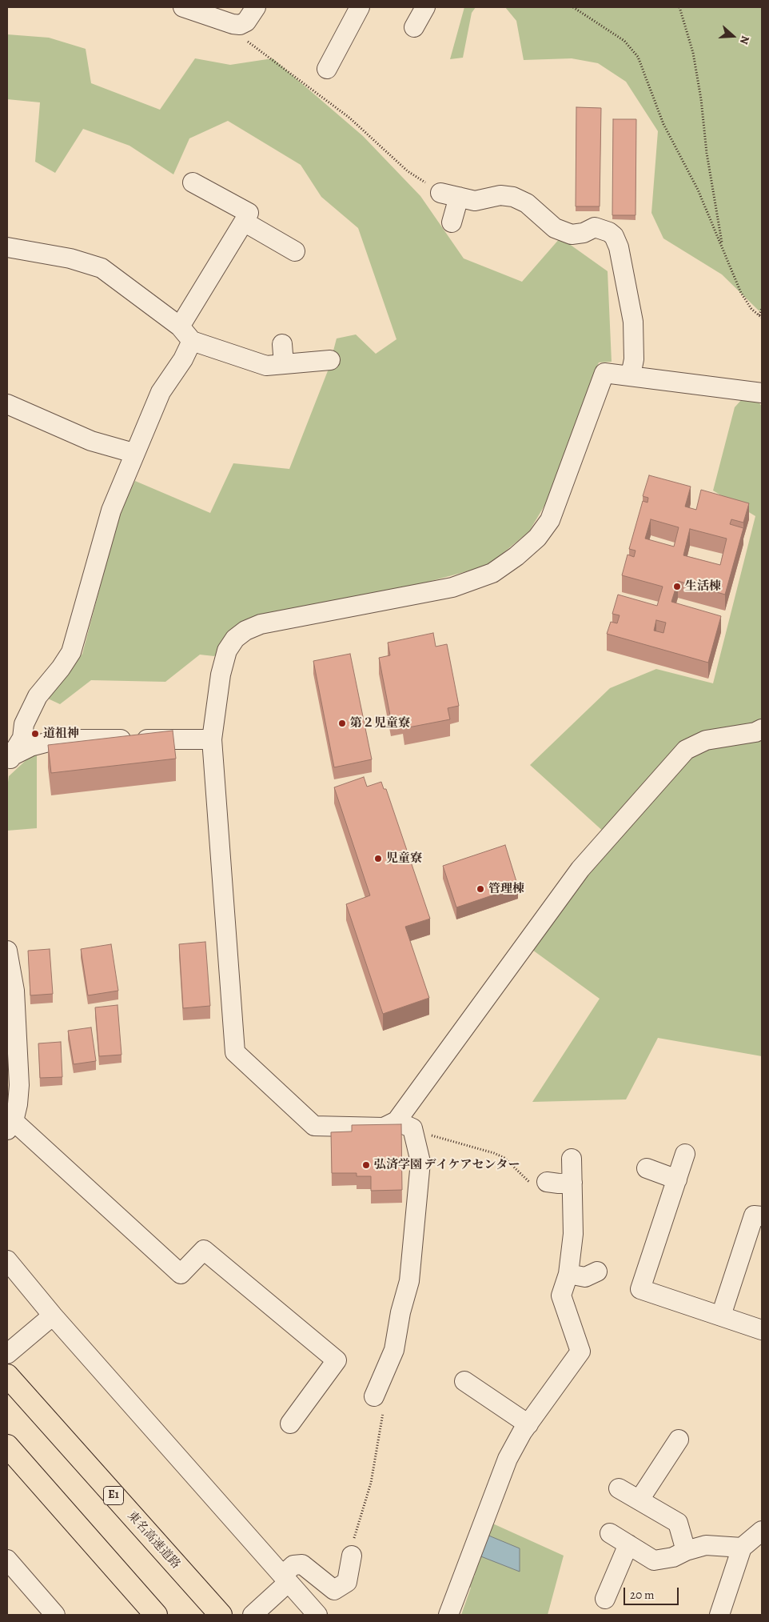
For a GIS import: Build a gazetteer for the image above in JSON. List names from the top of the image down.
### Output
{
  "streets": {
    "highway": ["E1", "東名高速道路"]
  },
  "places": [
    "生活棟",
    "第２児童寮",
    "道祖神",
    "児童寮",
    "管理棟",
    "弘済学園 デイケアセンター"
  ],
  "scale_bar": "20 m",
  "north": "right"
}
